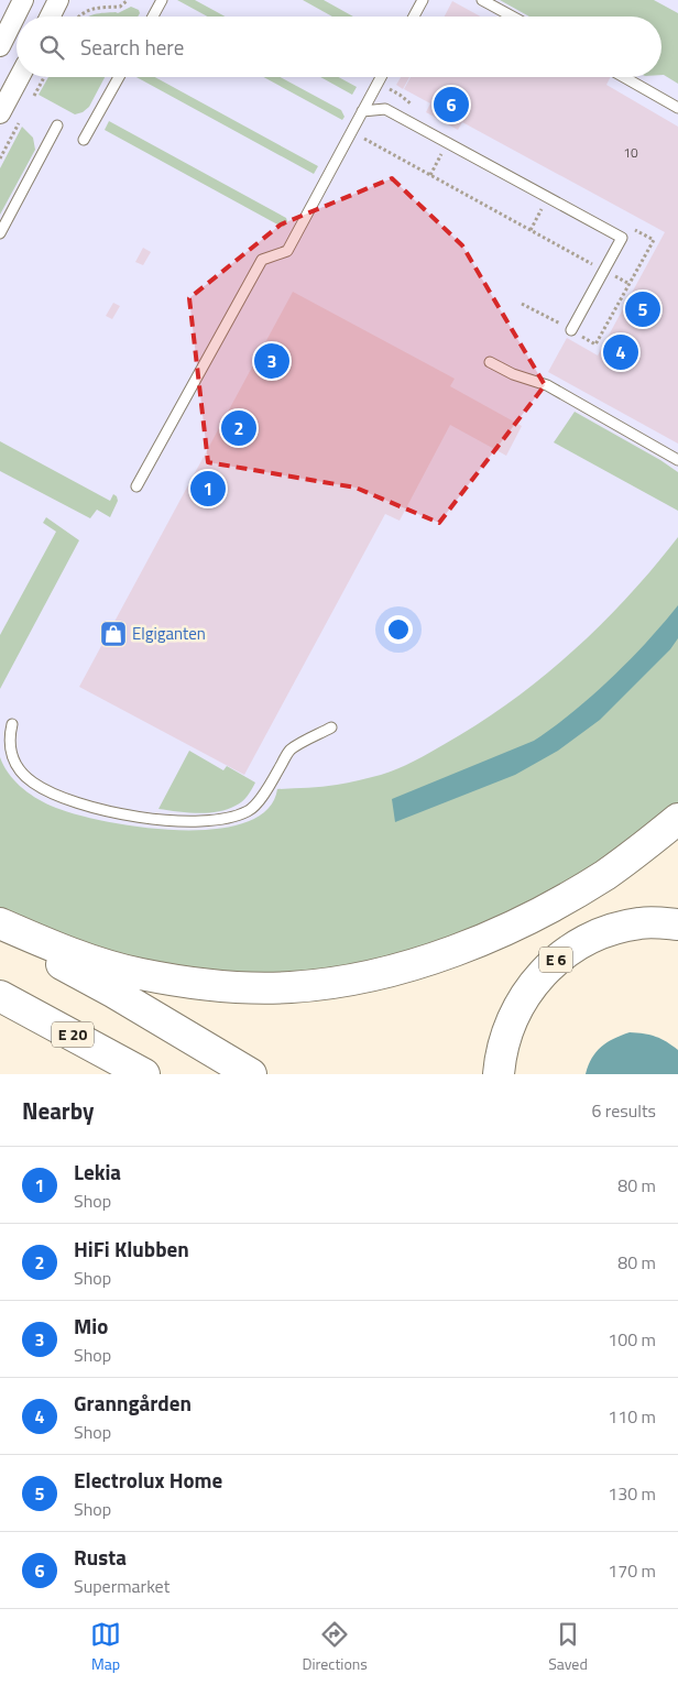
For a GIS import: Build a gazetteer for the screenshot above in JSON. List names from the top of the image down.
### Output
{
  "streets": {
    "highway": ["E 6", "E 20"]
  },
  "places": {
    "shop": ["Elgiganten"]
  },
  "house_numbers": ["10"],
  "page": {
    "search": "Search here",
    "pins": [
      "6",
      "5",
      "4",
      "3",
      "2",
      "1"
    ],
    "heading": ["Nearby", "6 results"],
    "list": [
      {
        "mark": "1",
        "name": "Lekia",
        "note": "Shop",
        "value": "80 m"
      },
      {
        "mark": "2",
        "name": "HiFi Klubben",
        "note": "Shop",
        "value": "80 m"
      },
      {
        "mark": "3",
        "name": "Mio",
        "note": "Shop",
        "value": "100 m"
      },
      {
        "mark": "4",
        "name": "Granngården",
        "note": "Shop",
        "value": "110 m"
      },
      {
        "mark": "5",
        "name": "Electrolux Home",
        "note": "Shop",
        "value": "130 m"
      },
      {
        "mark": "6",
        "name": "Rusta",
        "note": "Supermarket",
        "value": "170 m"
      }
    ],
    "nav": ["Map", "Directions", "Saved"]
  }
}
